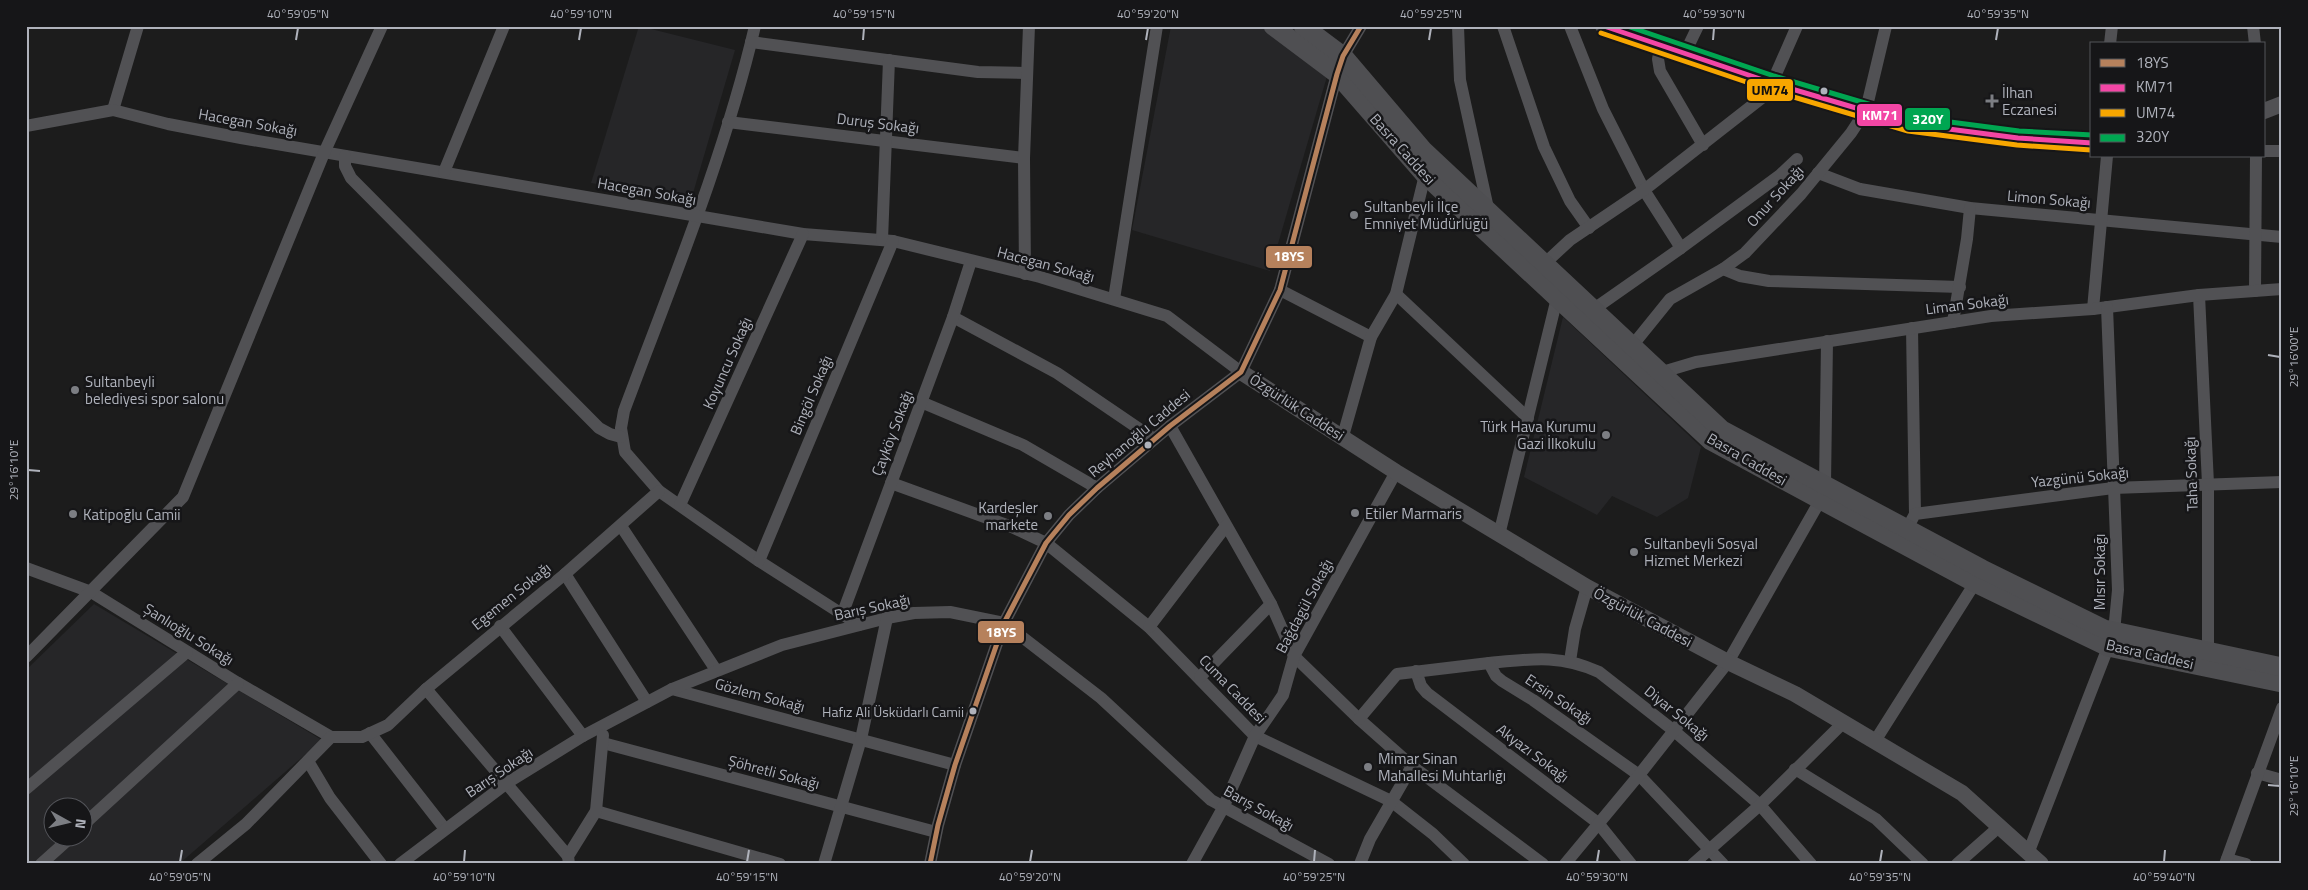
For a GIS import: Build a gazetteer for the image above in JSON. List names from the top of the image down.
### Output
{
  "streets": {
    "main road": ["Basra Caddesi"],
    "street": [
      "Hacegan Sokağı",
      "Duruş Sokağı",
      "Onur Sokağı",
      "Limon Sokağı",
      "Liman Sokağı",
      "Koyuncu Sokağı",
      "Bingöl Sokağı",
      "Özgürlük Caddesi",
      "Çayköy Sokağı",
      "Reyhanoğlu Caddesi",
      "Taha Sokağı",
      "Yazgünü Sokağı",
      "Mısır Sokağı",
      "Egemen Sokağı",
      "Bağdagül Sokağı",
      "Barış Sokağı",
      "Şanlıoğlu Sokağı",
      "Cuma Caddesi",
      "Gözlem Sokağı",
      "Ersin Sokağı",
      "Diyar Sokağı",
      "Akyazı Sokağı",
      "Şöhretli Sokağı"
    ]
  },
  "crossings": [
    ["Hacegan Sokağı", "Koyuncu Sokağı"],
    ["Hacegan Sokağı", "Bingöl Sokağı"],
    ["Hacegan Sokağı", "Özgürlük Caddesi"],
    ["Hacegan Sokağı", "Çayköy Sokağı"],
    ["Hacegan Sokağı", "Reyhanoğlu Caddesi"],
    ["Basra Caddesi", "Onur Sokağı"],
    ["Basra Caddesi", "Liman Sokağı"],
    ["Basra Caddesi", "Reyhanoğlu Caddesi"],
    ["Basra Caddesi", "Taha Sokağı"],
    ["Basra Caddesi", "Yazgünü Sokağı"],
    ["Basra Caddesi", "Mısır Sokağı"],
    ["Onur Sokağı", "Limon Sokağı"],
    ["Liman Sokağı", "Taha Sokağı"],
    ["Liman Sokağı", "Mısır Sokağı"],
    ["Özgürlük Caddesi", "Reyhanoğlu Caddesi"],
    ["Özgürlük Caddesi", "Mısır Sokağı"],
    ["Özgürlük Caddesi", "Bağdagül Sokağı"],
    ["Çayköy Sokağı", "Cuma Caddesi"],
    ["Reyhanoğlu Caddesi", "Barış Sokağı"],
    ["Reyhanoğlu Caddesi", "Cuma Caddesi"],
    ["Reyhanoğlu Caddesi", "Gözlem Sokağı"],
    ["Reyhanoğlu Caddesi", "Şöhretli Sokağı"],
    ["Taha Sokağı", "Yazgünü Sokağı"],
    ["Yazgünü Sokağı", "Mısır Sokağı"],
    ["Egemen Sokağı", "Şanlıoğlu Sokağı"],
    ["Bağdagül Sokağı", "Barış Sokağı"],
    ["Bağdagül Sokağı", "Cuma Caddesi"],
    ["Barış Sokağı", "Gözlem Sokağı"],
    ["Ersin Sokağı", "Diyar Sokağı"]
  ],
  "places": {
    "health": ["İlhan Eczanesi"],
    "other": [
      "Sultanbeyli İlçe Emniyet Müdürlüğü",
      "Sultanbeyli belediyesi spor salonu",
      "Türk Hava Kurumu Gazi İlkokulu",
      "Etiler Marmaris",
      "Katipoğlu Camii",
      "Kardeşler markete",
      "Sultanbeyli Sosyal Hizmet Merkezi",
      "Hafız Ali Üsküdarlı Camii",
      "Mimar Sinan Mahallesi Muhtarlığı"
    ]
  },
  "lines": [
    "transit line 18YS",
    "transit line KM71",
    "transit line 320Y",
    "transit line UM74"
  ],
  "legend": [
    "18YS",
    "KM71",
    "UM74",
    "320Y"
  ],
  "north": "right",
  "coordinates": [
    "40°59'05\"N",
    "40°59'10\"N",
    "40°59'15\"N",
    "40°59'20\"N",
    "40°59'25\"N",
    "40°59'30\"N",
    "40°59'35\"N",
    "29°16'00\"E",
    "29°16'10\"E",
    "40°59'40\"N"
  ]
}
